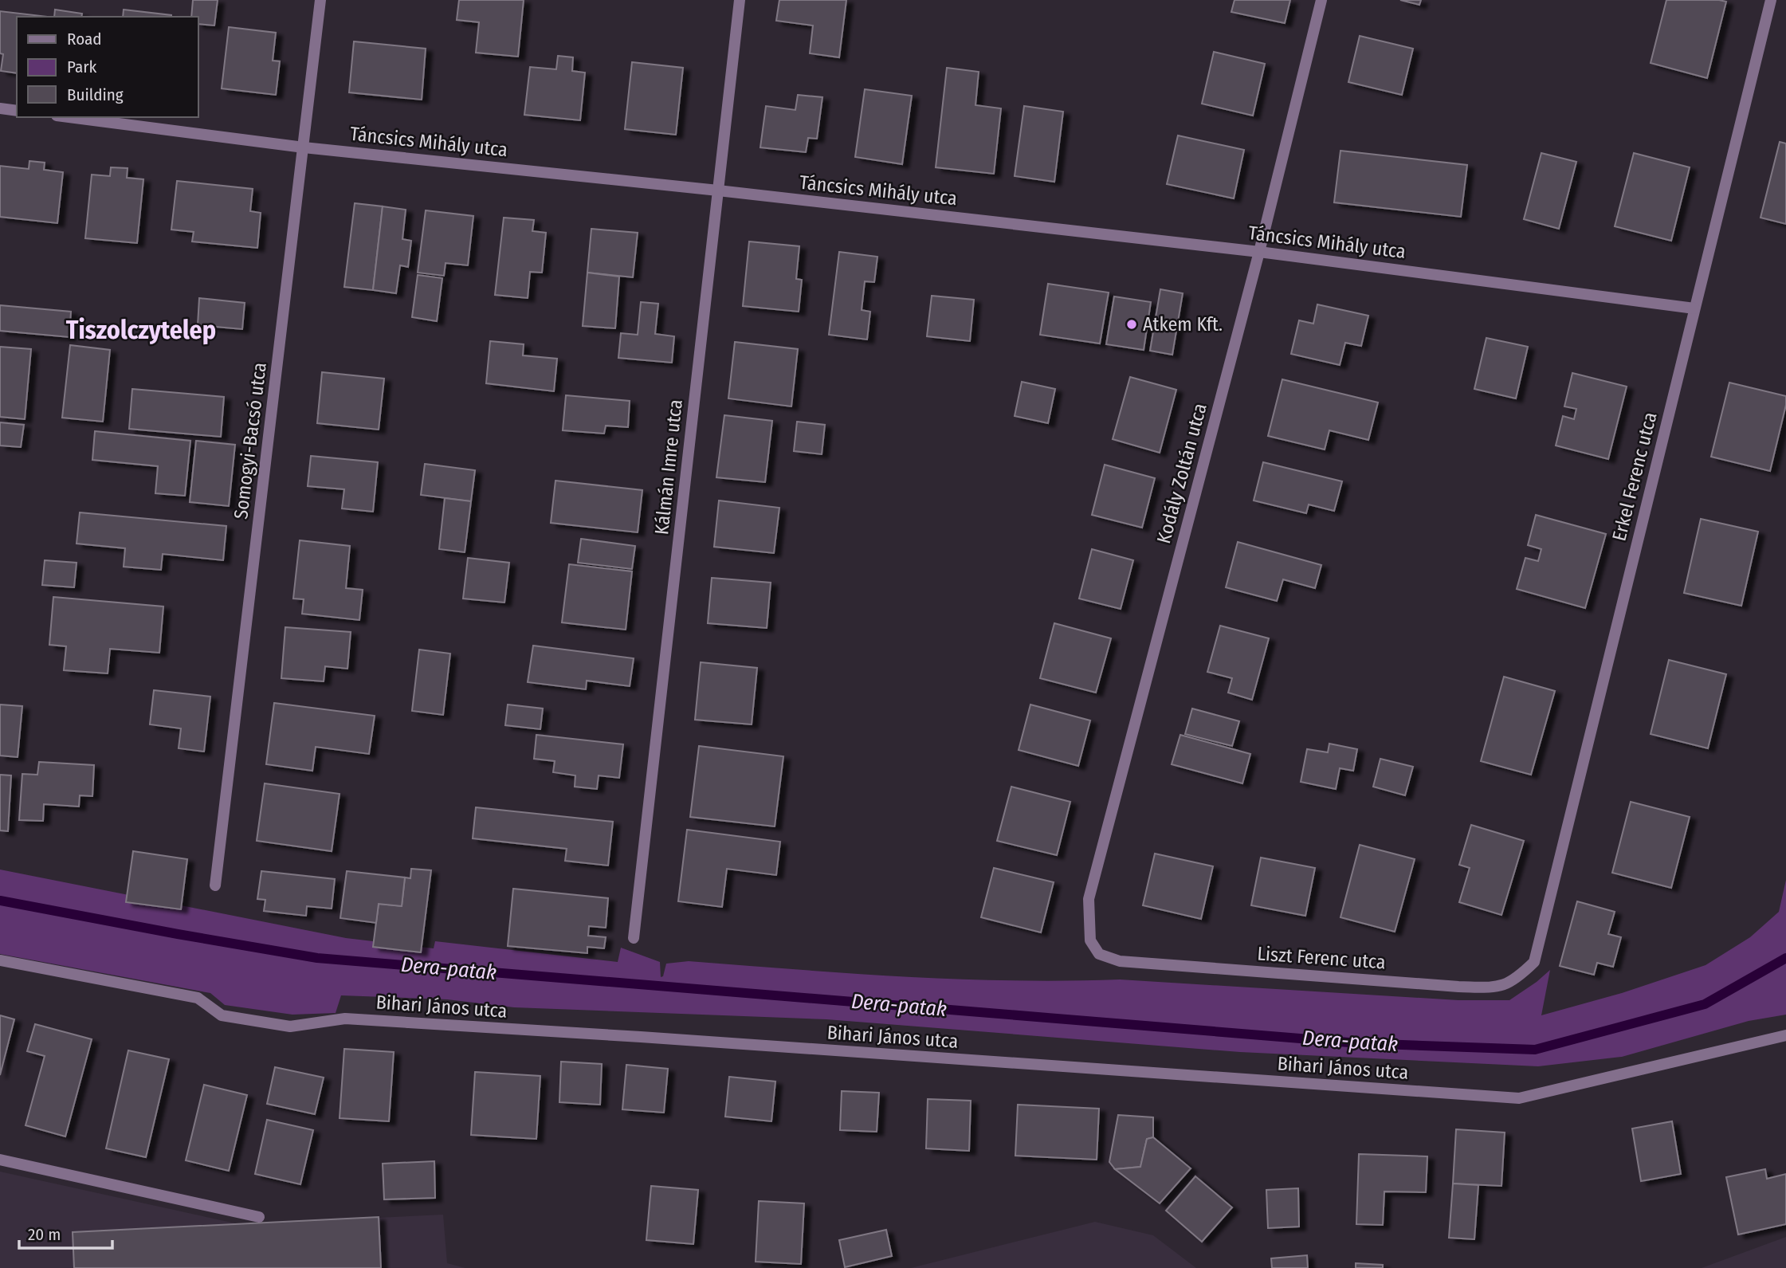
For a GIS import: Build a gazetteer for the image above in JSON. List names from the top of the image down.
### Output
{
  "streets": {
    "street": [
      "Táncsics Mihály utca",
      "Somogyi-Bacsó utca",
      "Kálmán Imre utca",
      "Kodály Zoltán utca",
      "Erkel Ferenc utca",
      "Liszt Ferenc utca",
      "Bihari János utca"
    ]
  },
  "crossings": [
    ["Táncsics Mihály utca", "Somogyi-Bacsó utca"],
    ["Táncsics Mihály utca", "Kálmán Imre utca"],
    ["Táncsics Mihály utca", "Kodály Zoltán utca"],
    ["Táncsics Mihály utca", "Erkel Ferenc utca"],
    ["Kodály Zoltán utca", "Liszt Ferenc utca"],
    ["Erkel Ferenc utca", "Liszt Ferenc utca"]
  ],
  "districts": ["Tiszolczytelep"],
  "water": ["Dera-patak"],
  "places": ["Atkem Kft."],
  "legend": ["Road", "Park", "Building"],
  "scale_bar": "20 m"
}
